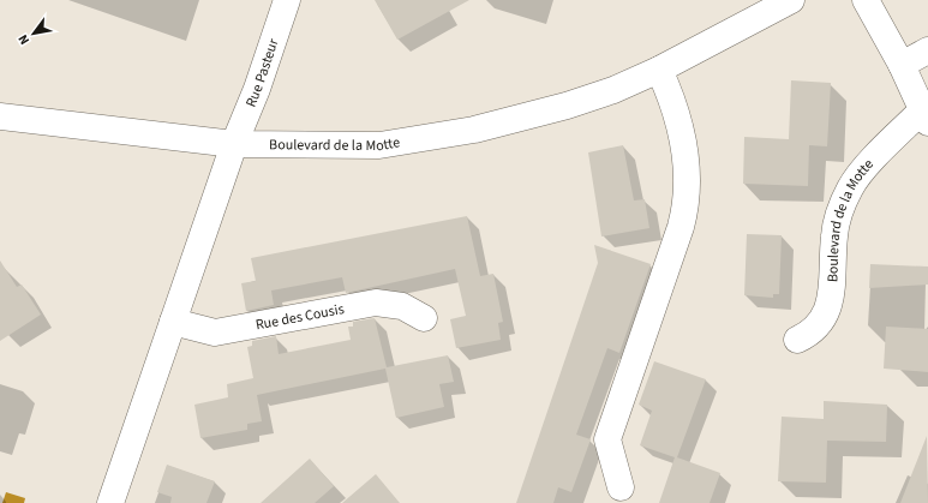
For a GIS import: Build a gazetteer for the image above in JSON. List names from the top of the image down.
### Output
{
  "streets": {
    "street": ["Rue Pasteur", "Boulevard de la Motte", "Rue des Cousis"]
  },
  "crossings": [
    ["Rue Pasteur", "Boulevard de la Motte"]
  ],
  "north": "bottom left"
}
